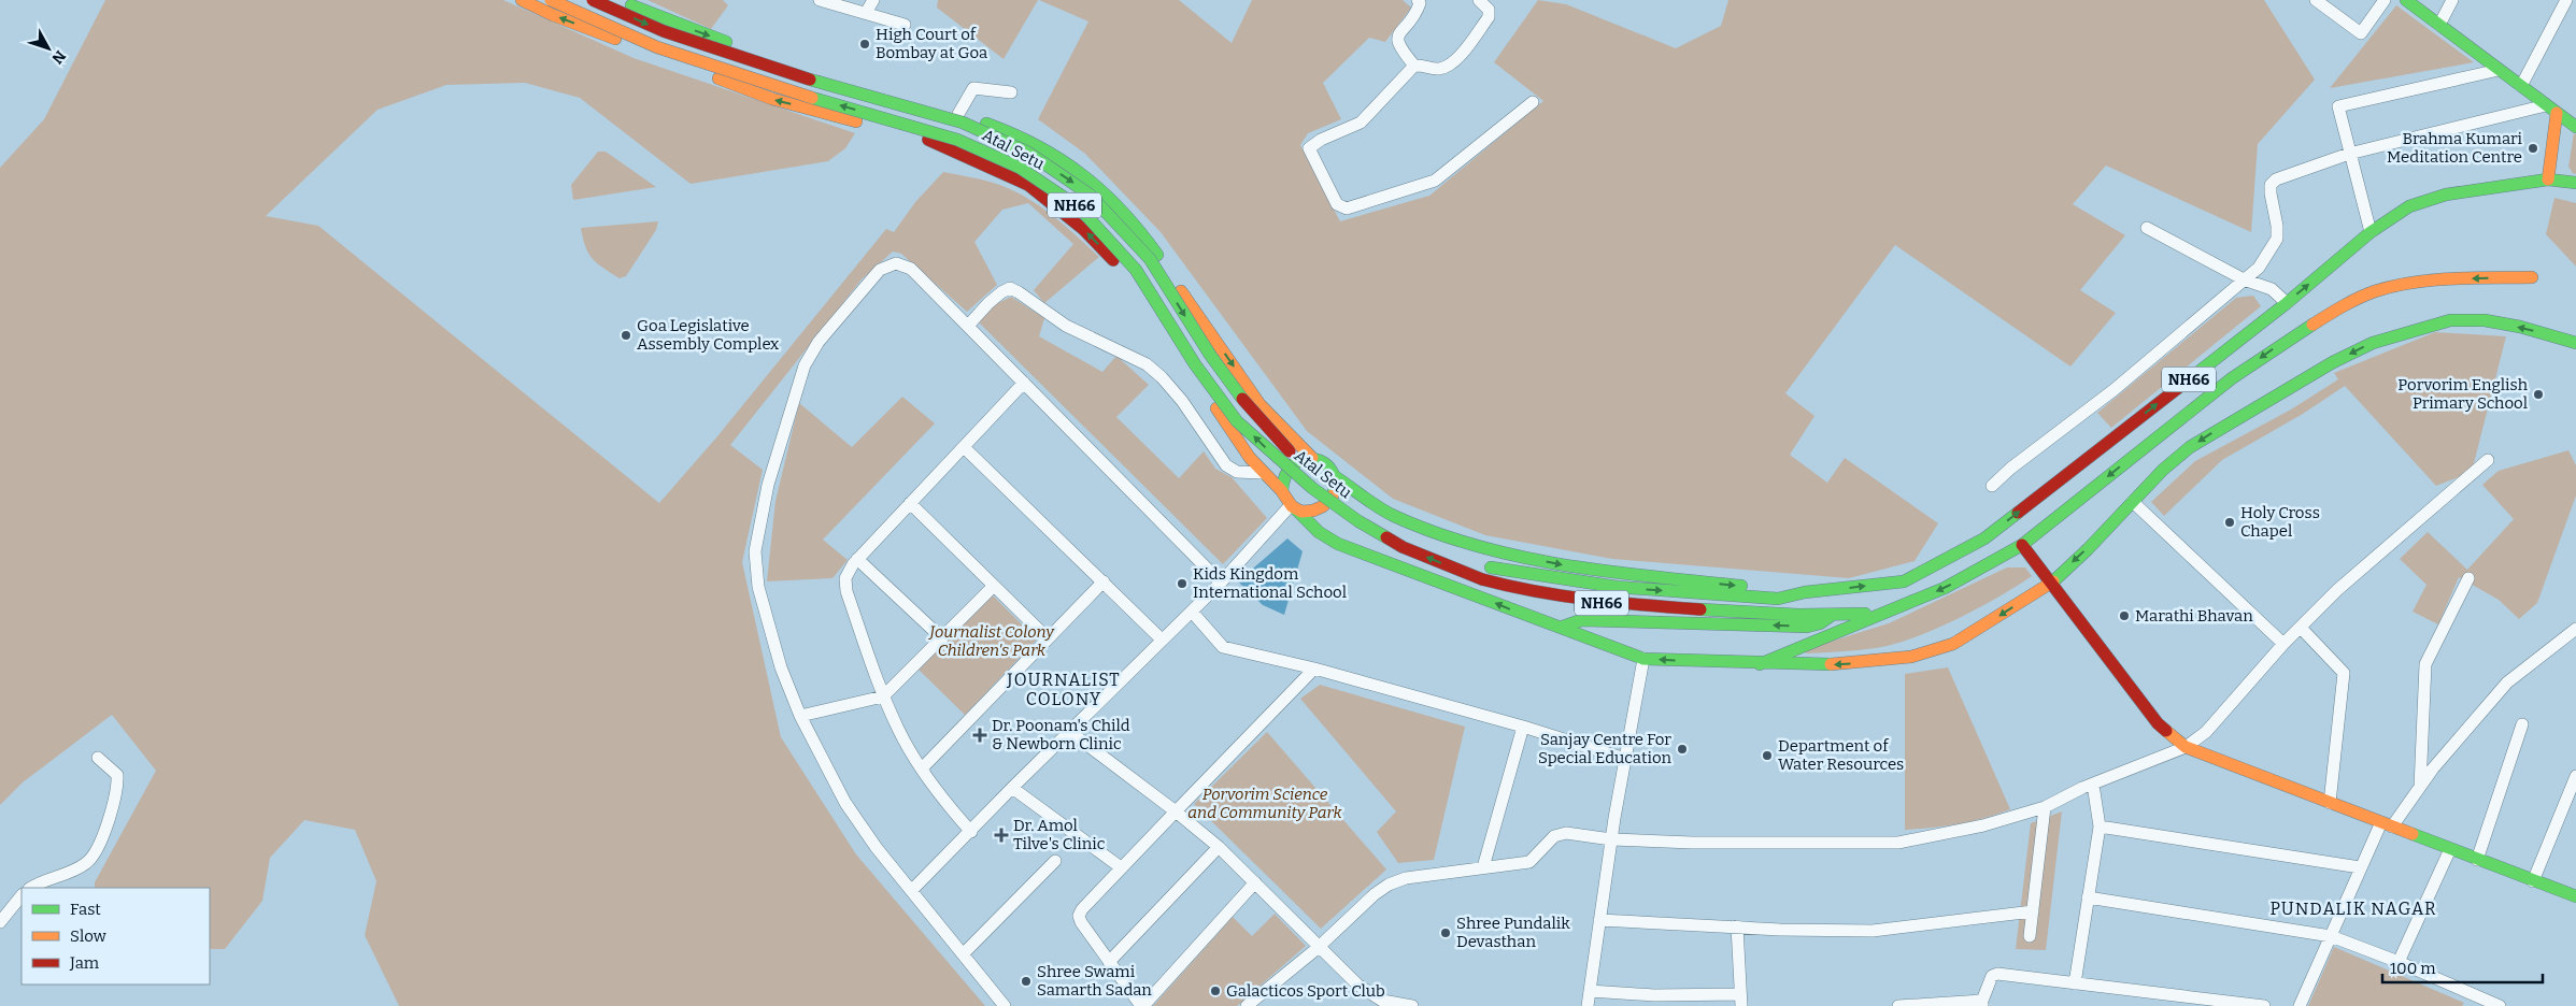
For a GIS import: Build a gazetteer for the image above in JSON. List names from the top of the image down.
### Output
{
  "streets": {
    "main road": ["Atal Setu", "NH66"]
  },
  "crossings": [
    ["Atal Setu", "NH66"]
  ],
  "districts": ["JOURNALIST COLONY", "PUNDALIK NAGAR"],
  "parks": ["Journalist Colony Children's Park", "Porvorim Science and Community Park"],
  "places": {
    "other": [
      "High Court of Bombay at Goa",
      "Brahma Kumari Meditation Centre",
      "Goa Legislative Assembly Complex",
      "Porvorim English Primary School",
      "Holy Cross Chapel",
      "Kids Kingdom International School",
      "Marathi Bhavan",
      "Sanjay Centre For Special Education",
      "Department of Water Resources",
      "Shree Pundalik Devasthan",
      "Shree Swami Samarth Sadan",
      "Galacticos Sport Club"
    ],
    "health": ["Dr. Poonam's Child & Newborn Clinic", "Dr. Amol Tilve's Clinic"]
  },
  "legend": ["Fast", "Slow", "Jam"],
  "scale_bar": "100 m",
  "north": "bottom right"
}
